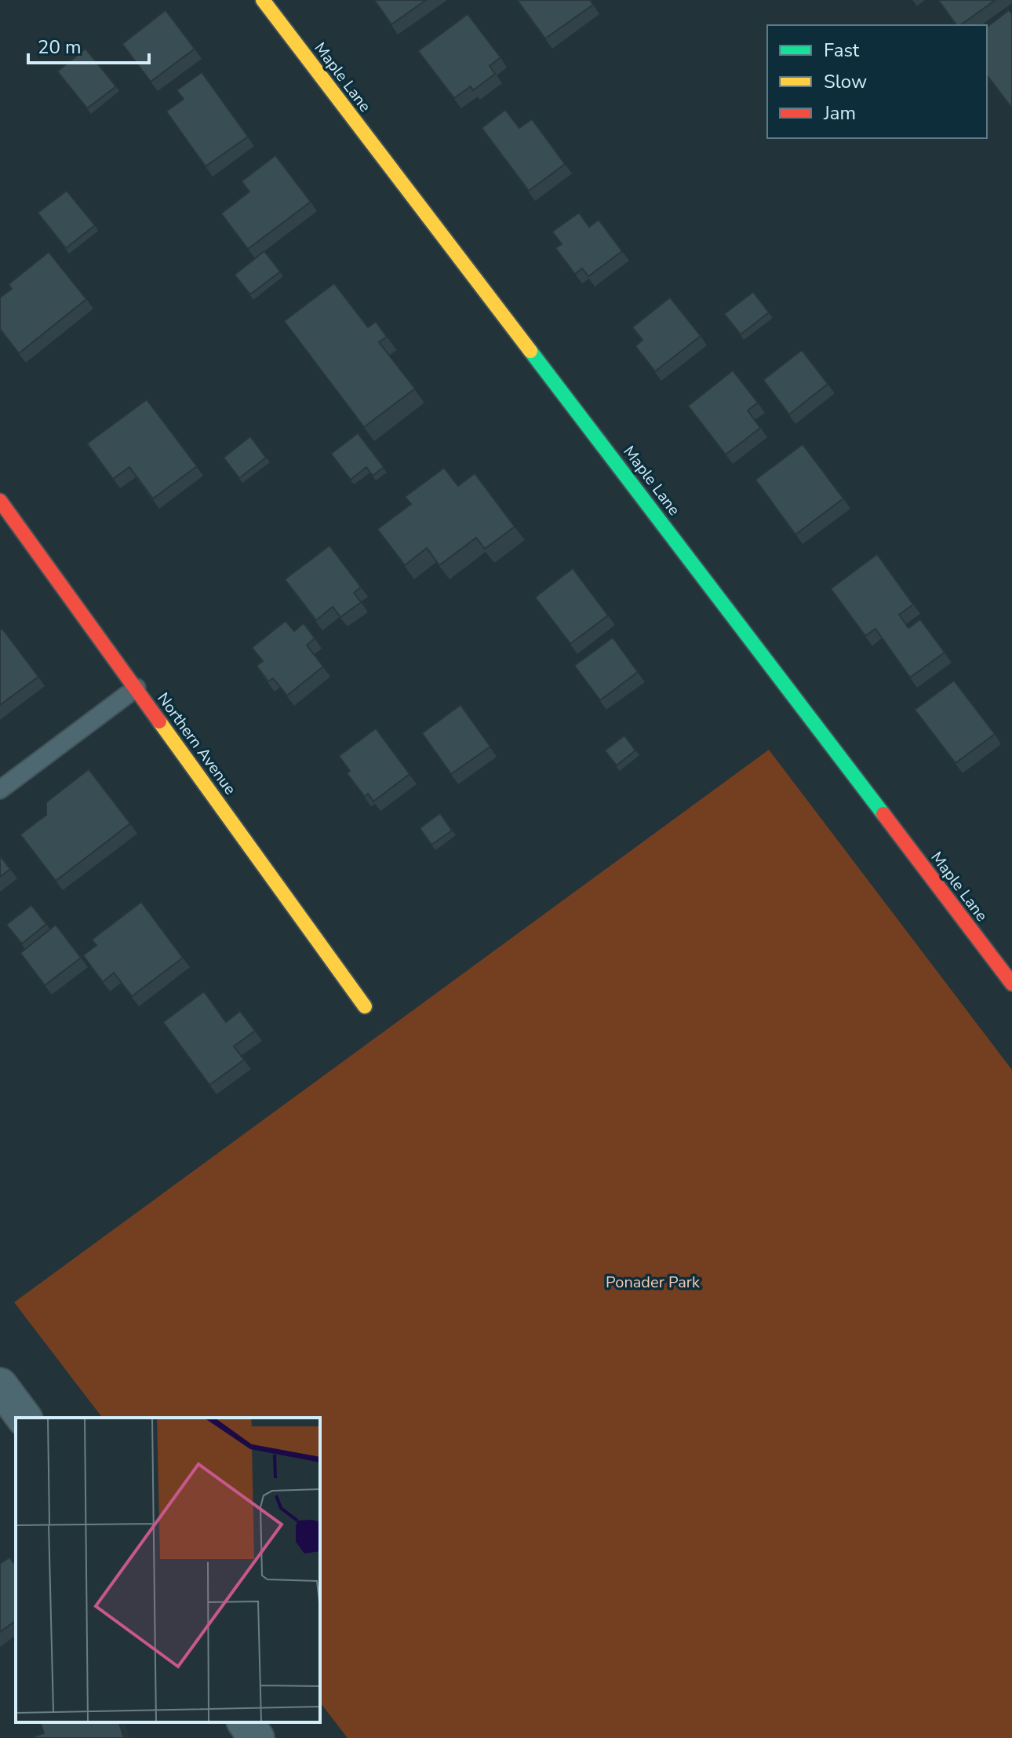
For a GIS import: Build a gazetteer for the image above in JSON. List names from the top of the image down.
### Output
{
  "streets": {
    "street": ["Maple Lane", "Northern Avenue"]
  },
  "parks": ["Ponader Park"],
  "legend": ["Fast", "Slow", "Jam"],
  "scale_bar": "20 m"
}
